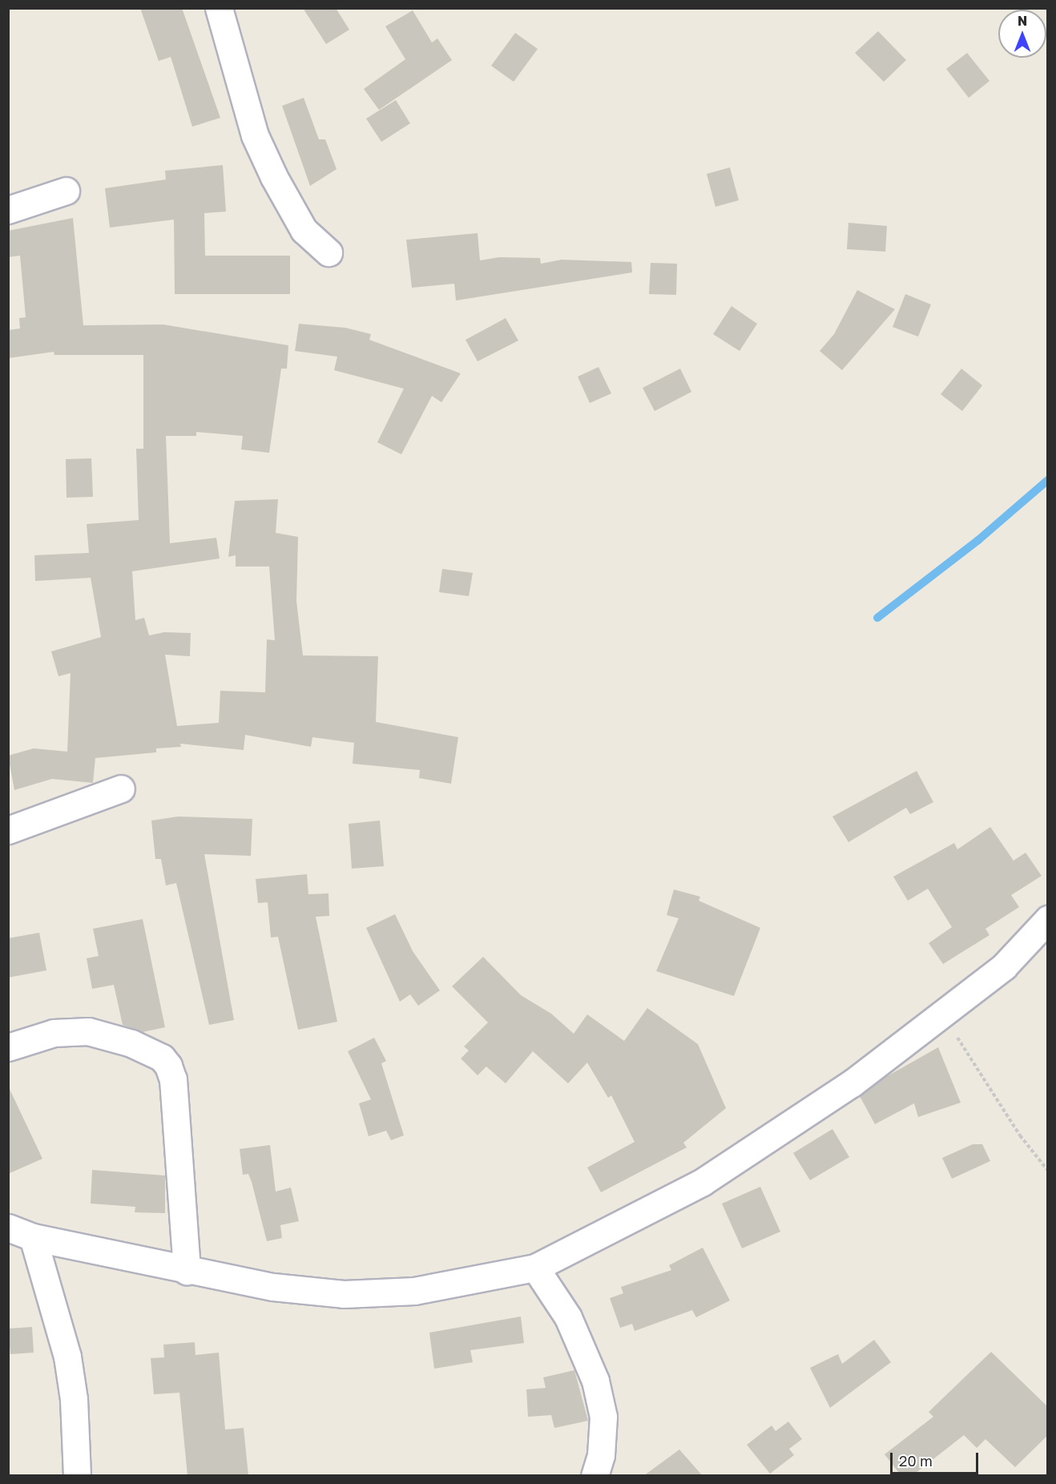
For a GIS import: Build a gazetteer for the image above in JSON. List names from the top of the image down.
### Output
{
  "scale_bar": "20 m",
  "north": "top"
}
